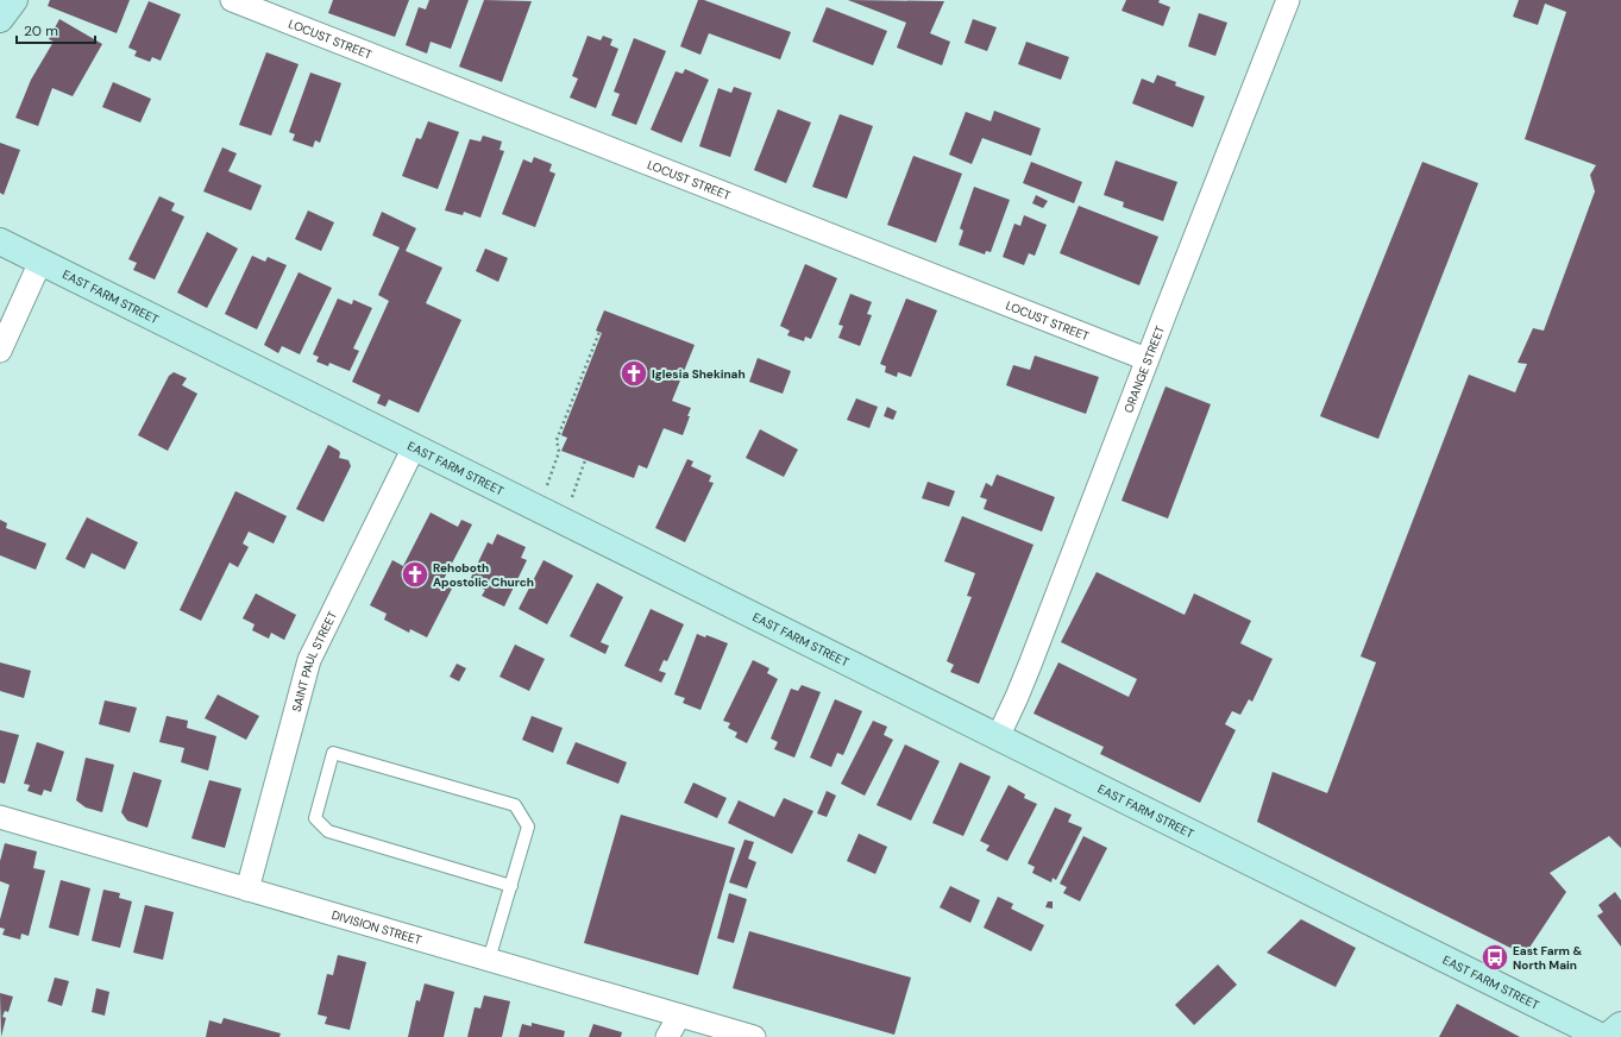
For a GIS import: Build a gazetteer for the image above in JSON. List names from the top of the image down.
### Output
{
  "streets": {
    "main road": ["EAST FARM STREET"],
    "street": [
      "LOCUST STREET",
      "ORANGE STREET",
      "SAINT PAUL STREET",
      "DIVISION STREET"
    ]
  },
  "crossings": [
    ["LOCUST STREET", "ORANGE STREET"],
    ["EAST FARM STREET", "ORANGE STREET"],
    ["EAST FARM STREET", "SAINT PAUL STREET"],
    ["SAINT PAUL STREET", "DIVISION STREET"]
  ],
  "places": {
    "church": ["Iglesia Shekinah", "Rehoboth Apostolic Church"],
    "bus stop": ["East Farm & North Main"]
  },
  "scale_bar": "20 m"
}
